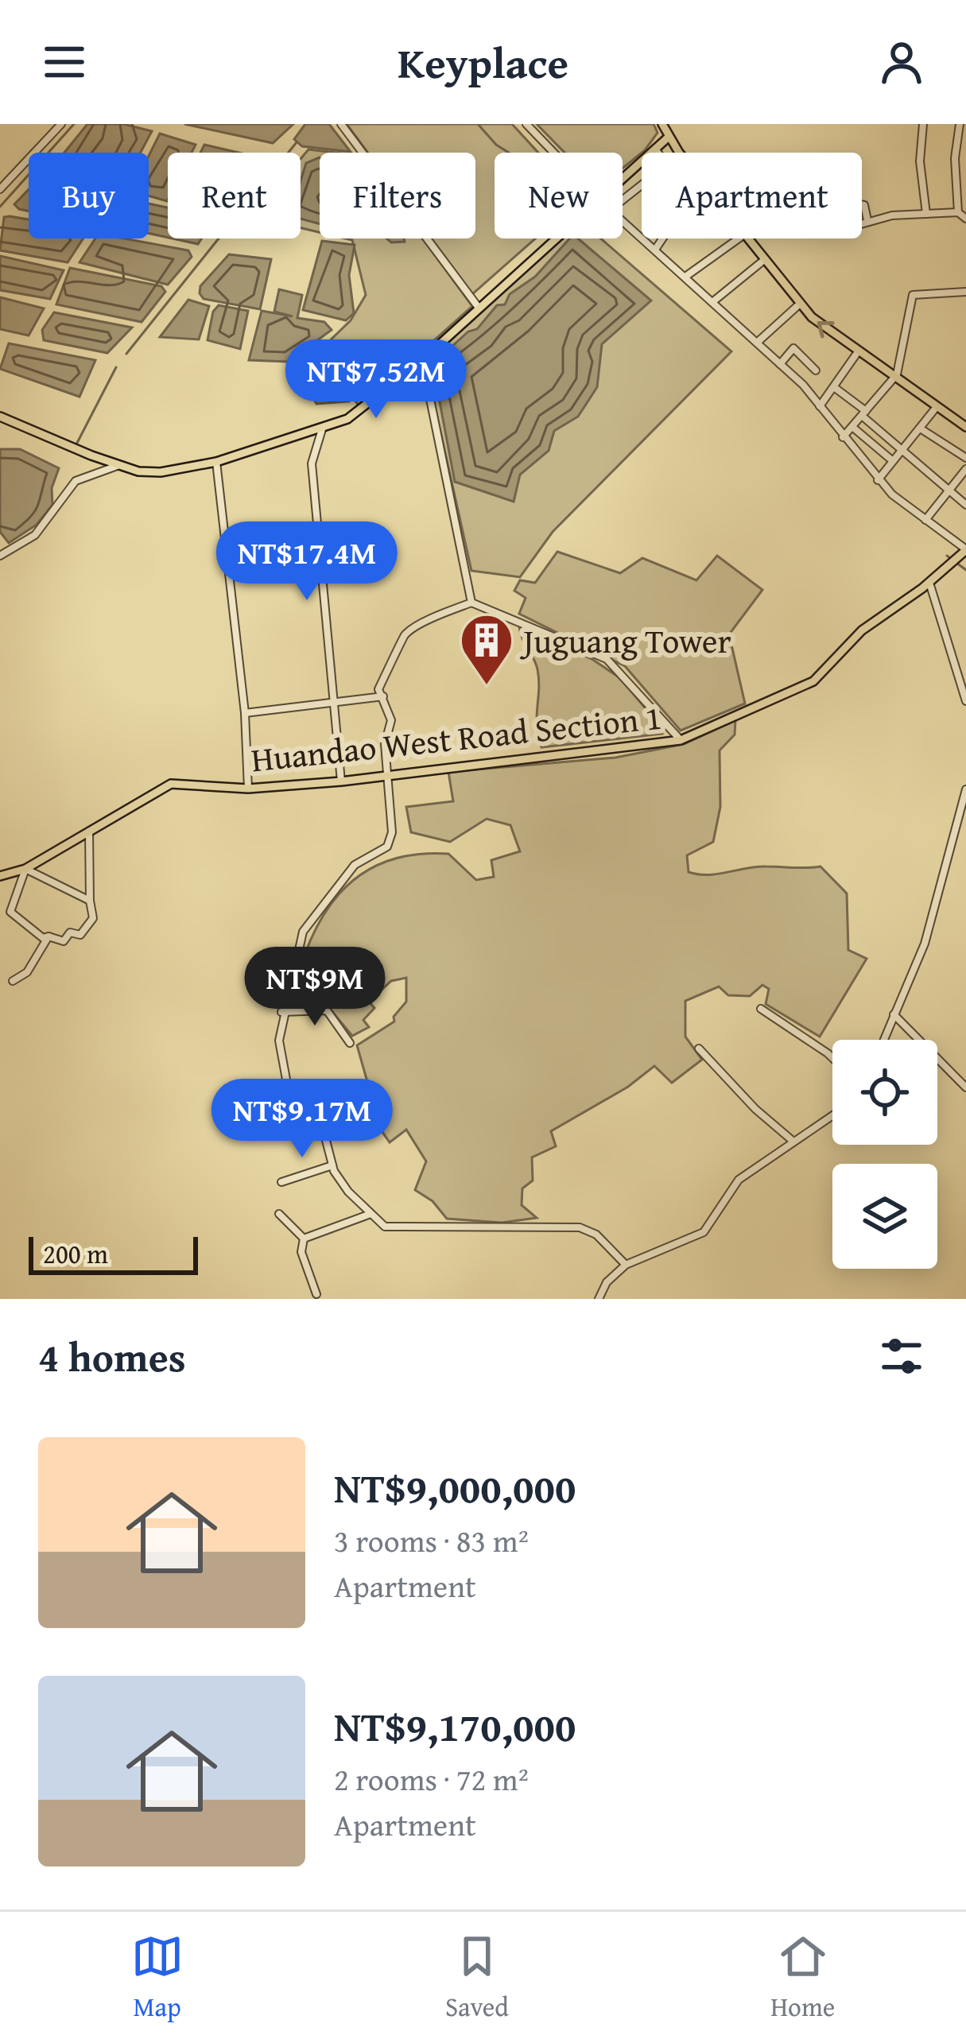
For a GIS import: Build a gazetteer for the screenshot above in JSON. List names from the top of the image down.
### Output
{
  "streets": {
    "main road": ["Huandao West Road Section 1"]
  },
  "places": {
    "building": ["Juguang Tower"]
  },
  "scale_bar": "200 m",
  "page": {
    "header": "Keyplace",
    "chip": [
      "Buy",
      "Rent",
      "Filters",
      "New",
      "Apartment"
    ],
    "price": [
      "NT$7.52M",
      "NT$17.4M",
      "NT$9M",
      "NT$9.17M"
    ],
    "scale": "200 m",
    "heading": "4 homes",
    "list": [
      {
        "name": "NT$9,000,000",
        "note": "3 rooms · 83 m² · Apartment"
      },
      {
        "name": "NT$9,170,000",
        "note": "2 rooms · 72 m² · Apartment"
      }
    ],
    "tabs": ["Map", "Saved", "Home"]
  }
}
